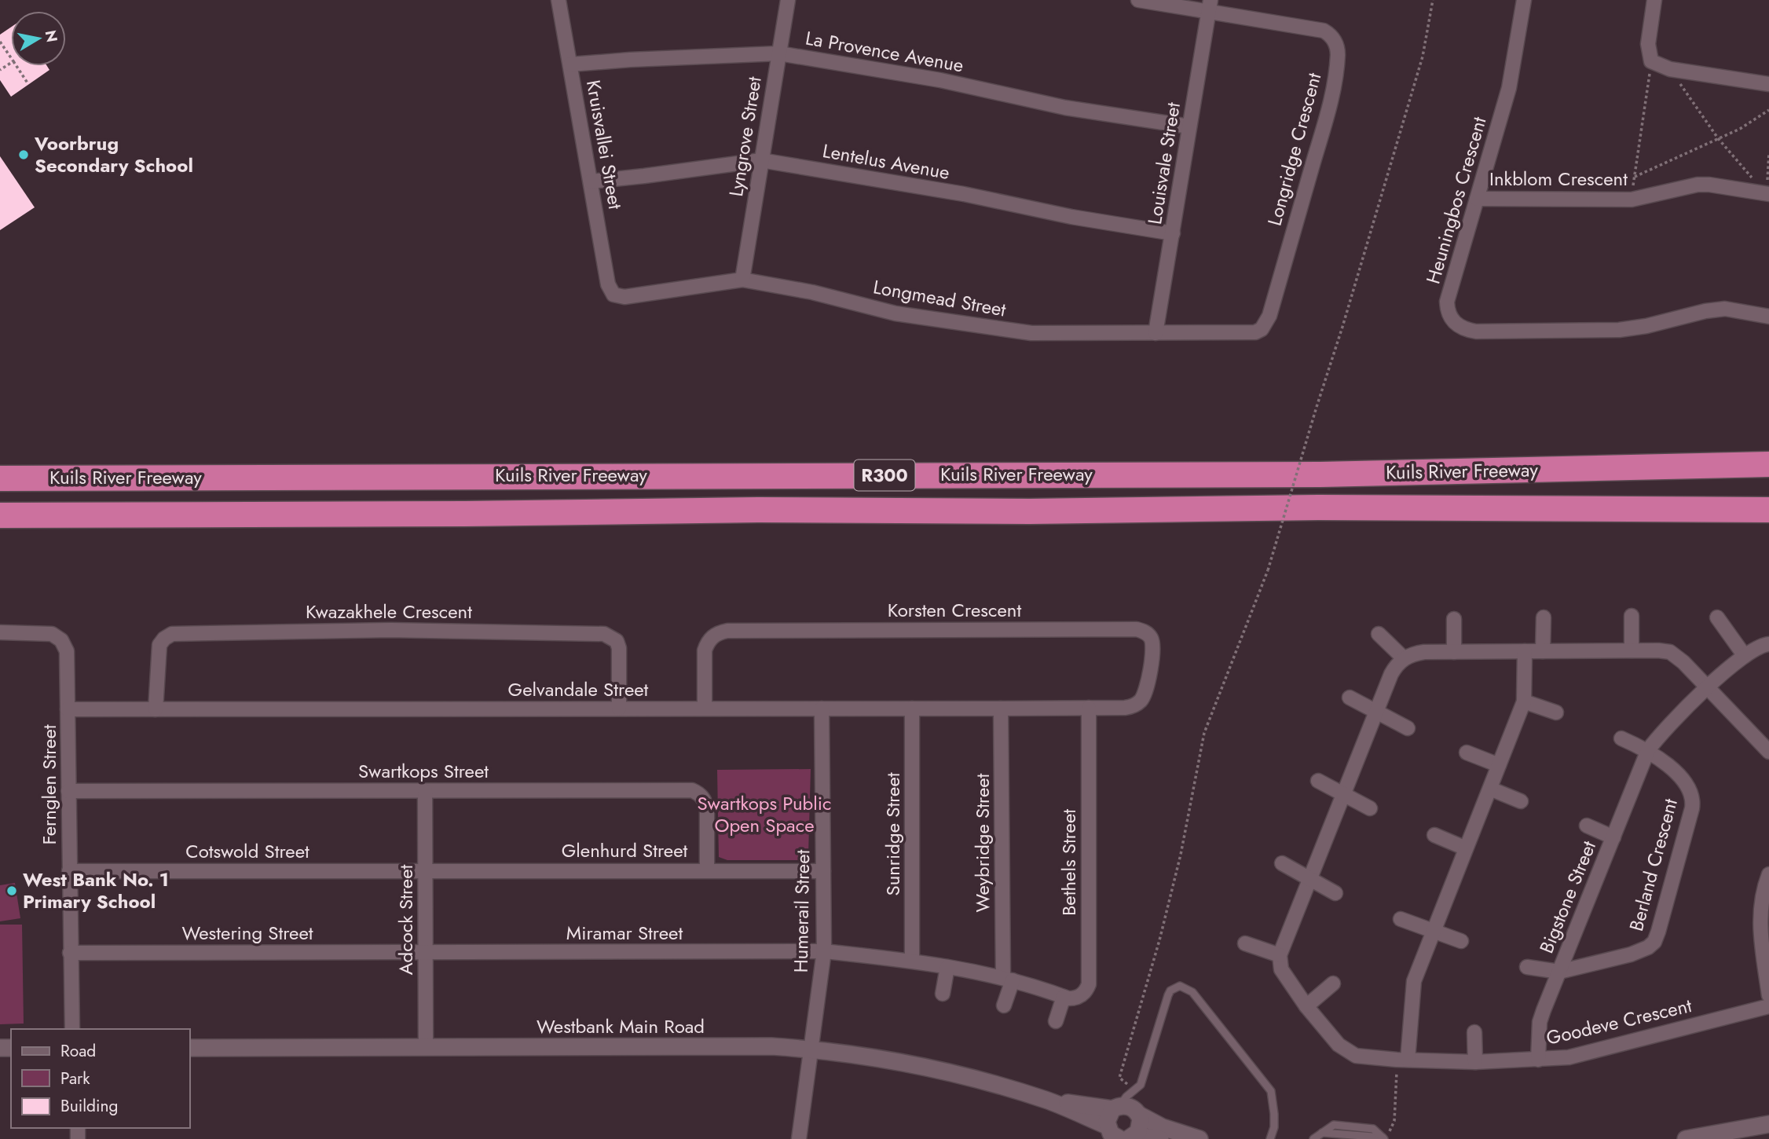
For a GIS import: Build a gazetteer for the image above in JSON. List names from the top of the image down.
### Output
{
  "streets": {
    "highway": ["Kuils River Freeway", "R300"],
    "street": [
      "La Provence Avenue",
      "Lyngrove Street",
      "Kruisvallei Street",
      "Longridge Crescent",
      "Lentelus Avenue",
      "Louisvale Street",
      "Inkblom Crescent",
      "Heuningbos Crescent",
      "Longmead Street",
      "Korsten Crescent",
      "Kwazakhele Crescent",
      "Gelvandale Street",
      "Swartkops Street",
      "Fernglen Street",
      "Sunridge Street",
      "Weybridge Street",
      "Glenhurd Street",
      "Cotswold Street",
      "Bethels Street",
      "Berland Crescent",
      "Bigstone Street",
      "Humerail Street",
      "Adcock Street",
      "Westering Street",
      "Miramar Street",
      "Goodeve Crescent",
      "Westbank Main Road"
    ]
  },
  "crossings": [
    ["La Provence Avenue", "Lyngrove Street"],
    ["La Provence Avenue", "Kruisvallei Street"],
    ["La Provence Avenue", "Louisvale Street"],
    ["Lyngrove Street", "Lentelus Avenue"],
    ["Lyngrove Street", "Longmead Street"],
    ["Kruisvallei Street", "Lentelus Avenue"],
    ["Kruisvallei Street", "Longmead Street"],
    ["Longridge Crescent", "Louisvale Street"],
    ["Longridge Crescent", "Longmead Street"],
    ["Lentelus Avenue", "Louisvale Street"],
    ["Louisvale Street", "Longmead Street"],
    ["Inkblom Crescent", "Heuningbos Crescent"],
    ["Korsten Crescent", "Gelvandale Street"],
    ["Korsten Crescent", "Bethels Street"],
    ["Kwazakhele Crescent", "Gelvandale Street"],
    ["Gelvandale Street", "Fernglen Street"],
    ["Gelvandale Street", "Sunridge Street"],
    ["Gelvandale Street", "Weybridge Street"],
    ["Gelvandale Street", "Bethels Street"],
    ["Gelvandale Street", "Humerail Street"],
    ["Swartkops Street", "Fernglen Street"],
    ["Swartkops Street", "Glenhurd Street"],
    ["Swartkops Street", "Adcock Street"],
    ["Fernglen Street", "Cotswold Street"],
    ["Fernglen Street", "Westering Street"],
    ["Glenhurd Street", "Cotswold Street"],
    ["Glenhurd Street", "Humerail Street"],
    ["Glenhurd Street", "Adcock Street"],
    ["Cotswold Street", "Adcock Street"],
    ["Berland Crescent", "Bigstone Street"],
    ["Bigstone Street", "Goodeve Crescent"],
    ["Humerail Street", "Miramar Street"],
    ["Humerail Street", "Westbank Main Road"],
    ["Adcock Street", "Westering Street"],
    ["Adcock Street", "Miramar Street"],
    ["Adcock Street", "Westbank Main Road"],
    ["Westering Street", "Miramar Street"]
  ],
  "parks": ["Swartkops Public Open Space"],
  "places": ["Voorbrug Secondary School", "West Bank No. 1 Primary School"],
  "legend": ["Road", "Park", "Building"],
  "north": "right"
}
